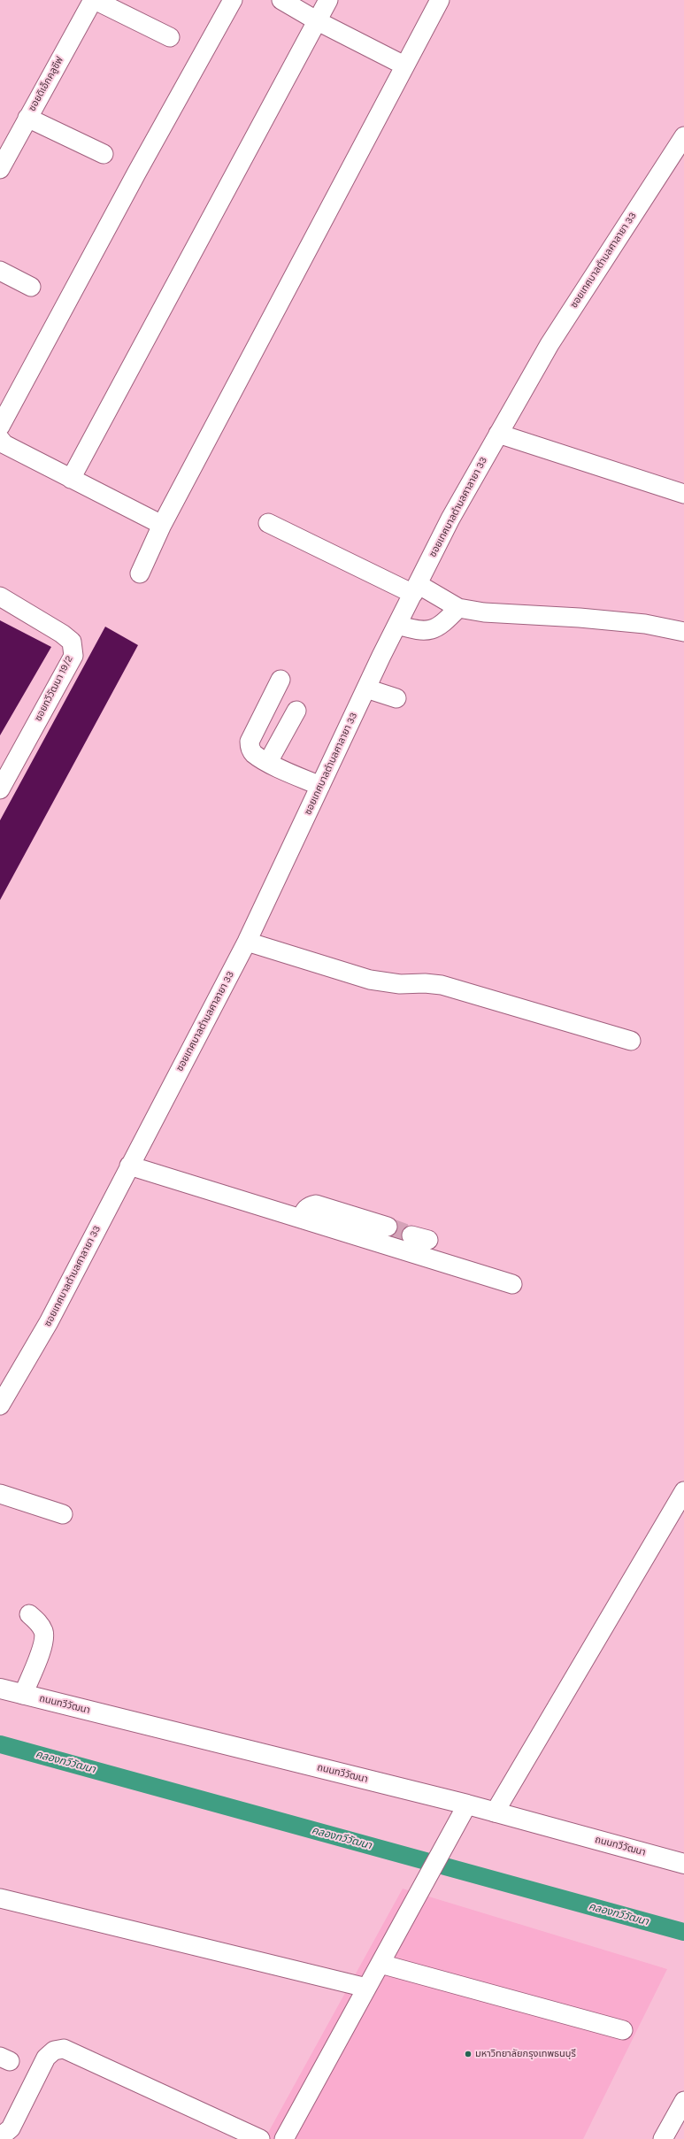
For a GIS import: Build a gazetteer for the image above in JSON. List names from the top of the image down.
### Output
{
  "streets": {
    "main road": ["ถนนทวีวัฒนา"],
    "street": ["ซอยดิเอ็กคลูซีฟ", "ซอยเทศบาลตำบลศาลายา 33", "ซอยทวีวัฒนา 19/2"]
  },
  "water": ["คลองทวีวัฒนา"],
  "places": ["มหาวิทยาลัยกรุงเทพธนบุรี"]
}
